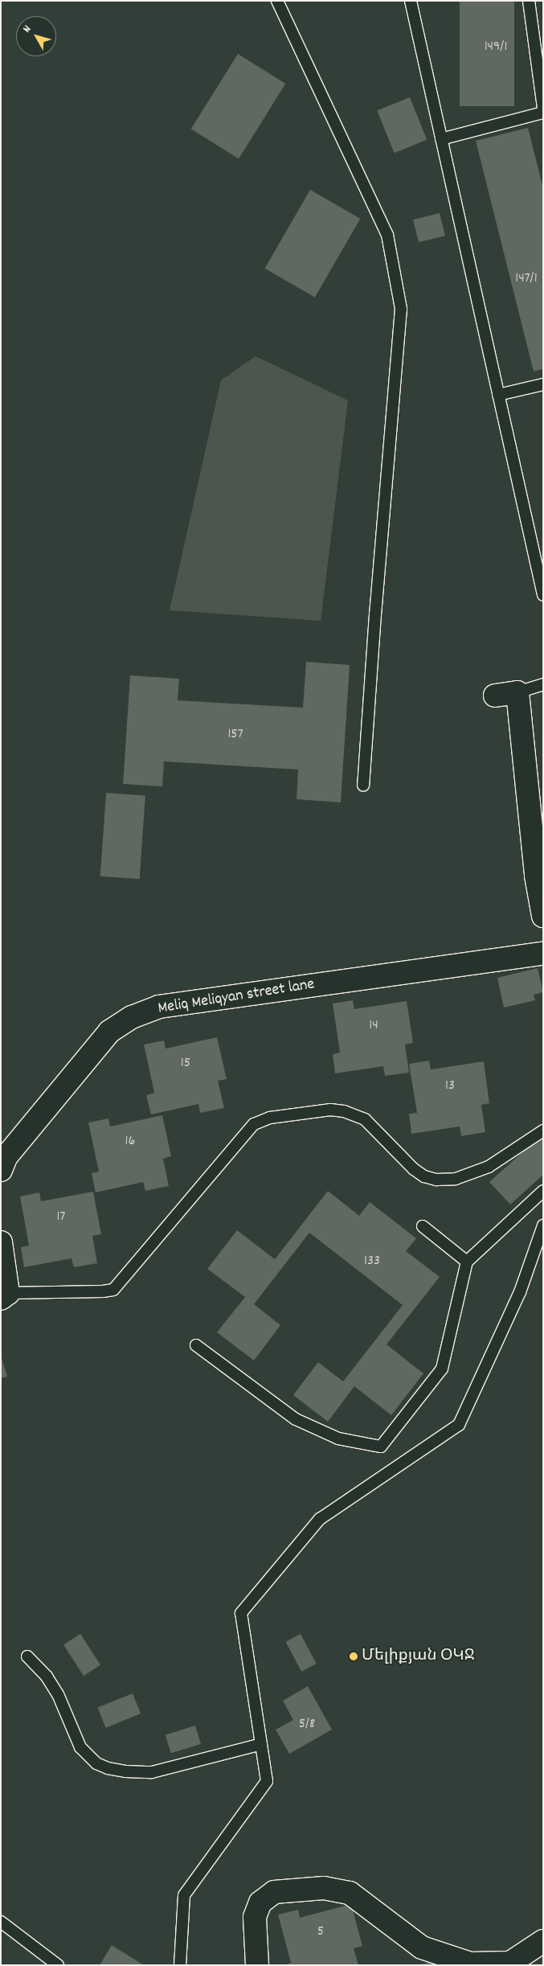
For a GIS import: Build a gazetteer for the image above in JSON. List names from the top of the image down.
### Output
{
  "streets": {
    "street": ["Meliq Meliqyan street lane"]
  },
  "places": ["Մելիքյան ՕԿՋ"],
  "house_numbers": [
    "149/1",
    "147/1",
    "157",
    "14",
    "15",
    "13",
    "16",
    "17",
    "133",
    "5/8",
    "5"
  ],
  "north": "top left"
}
